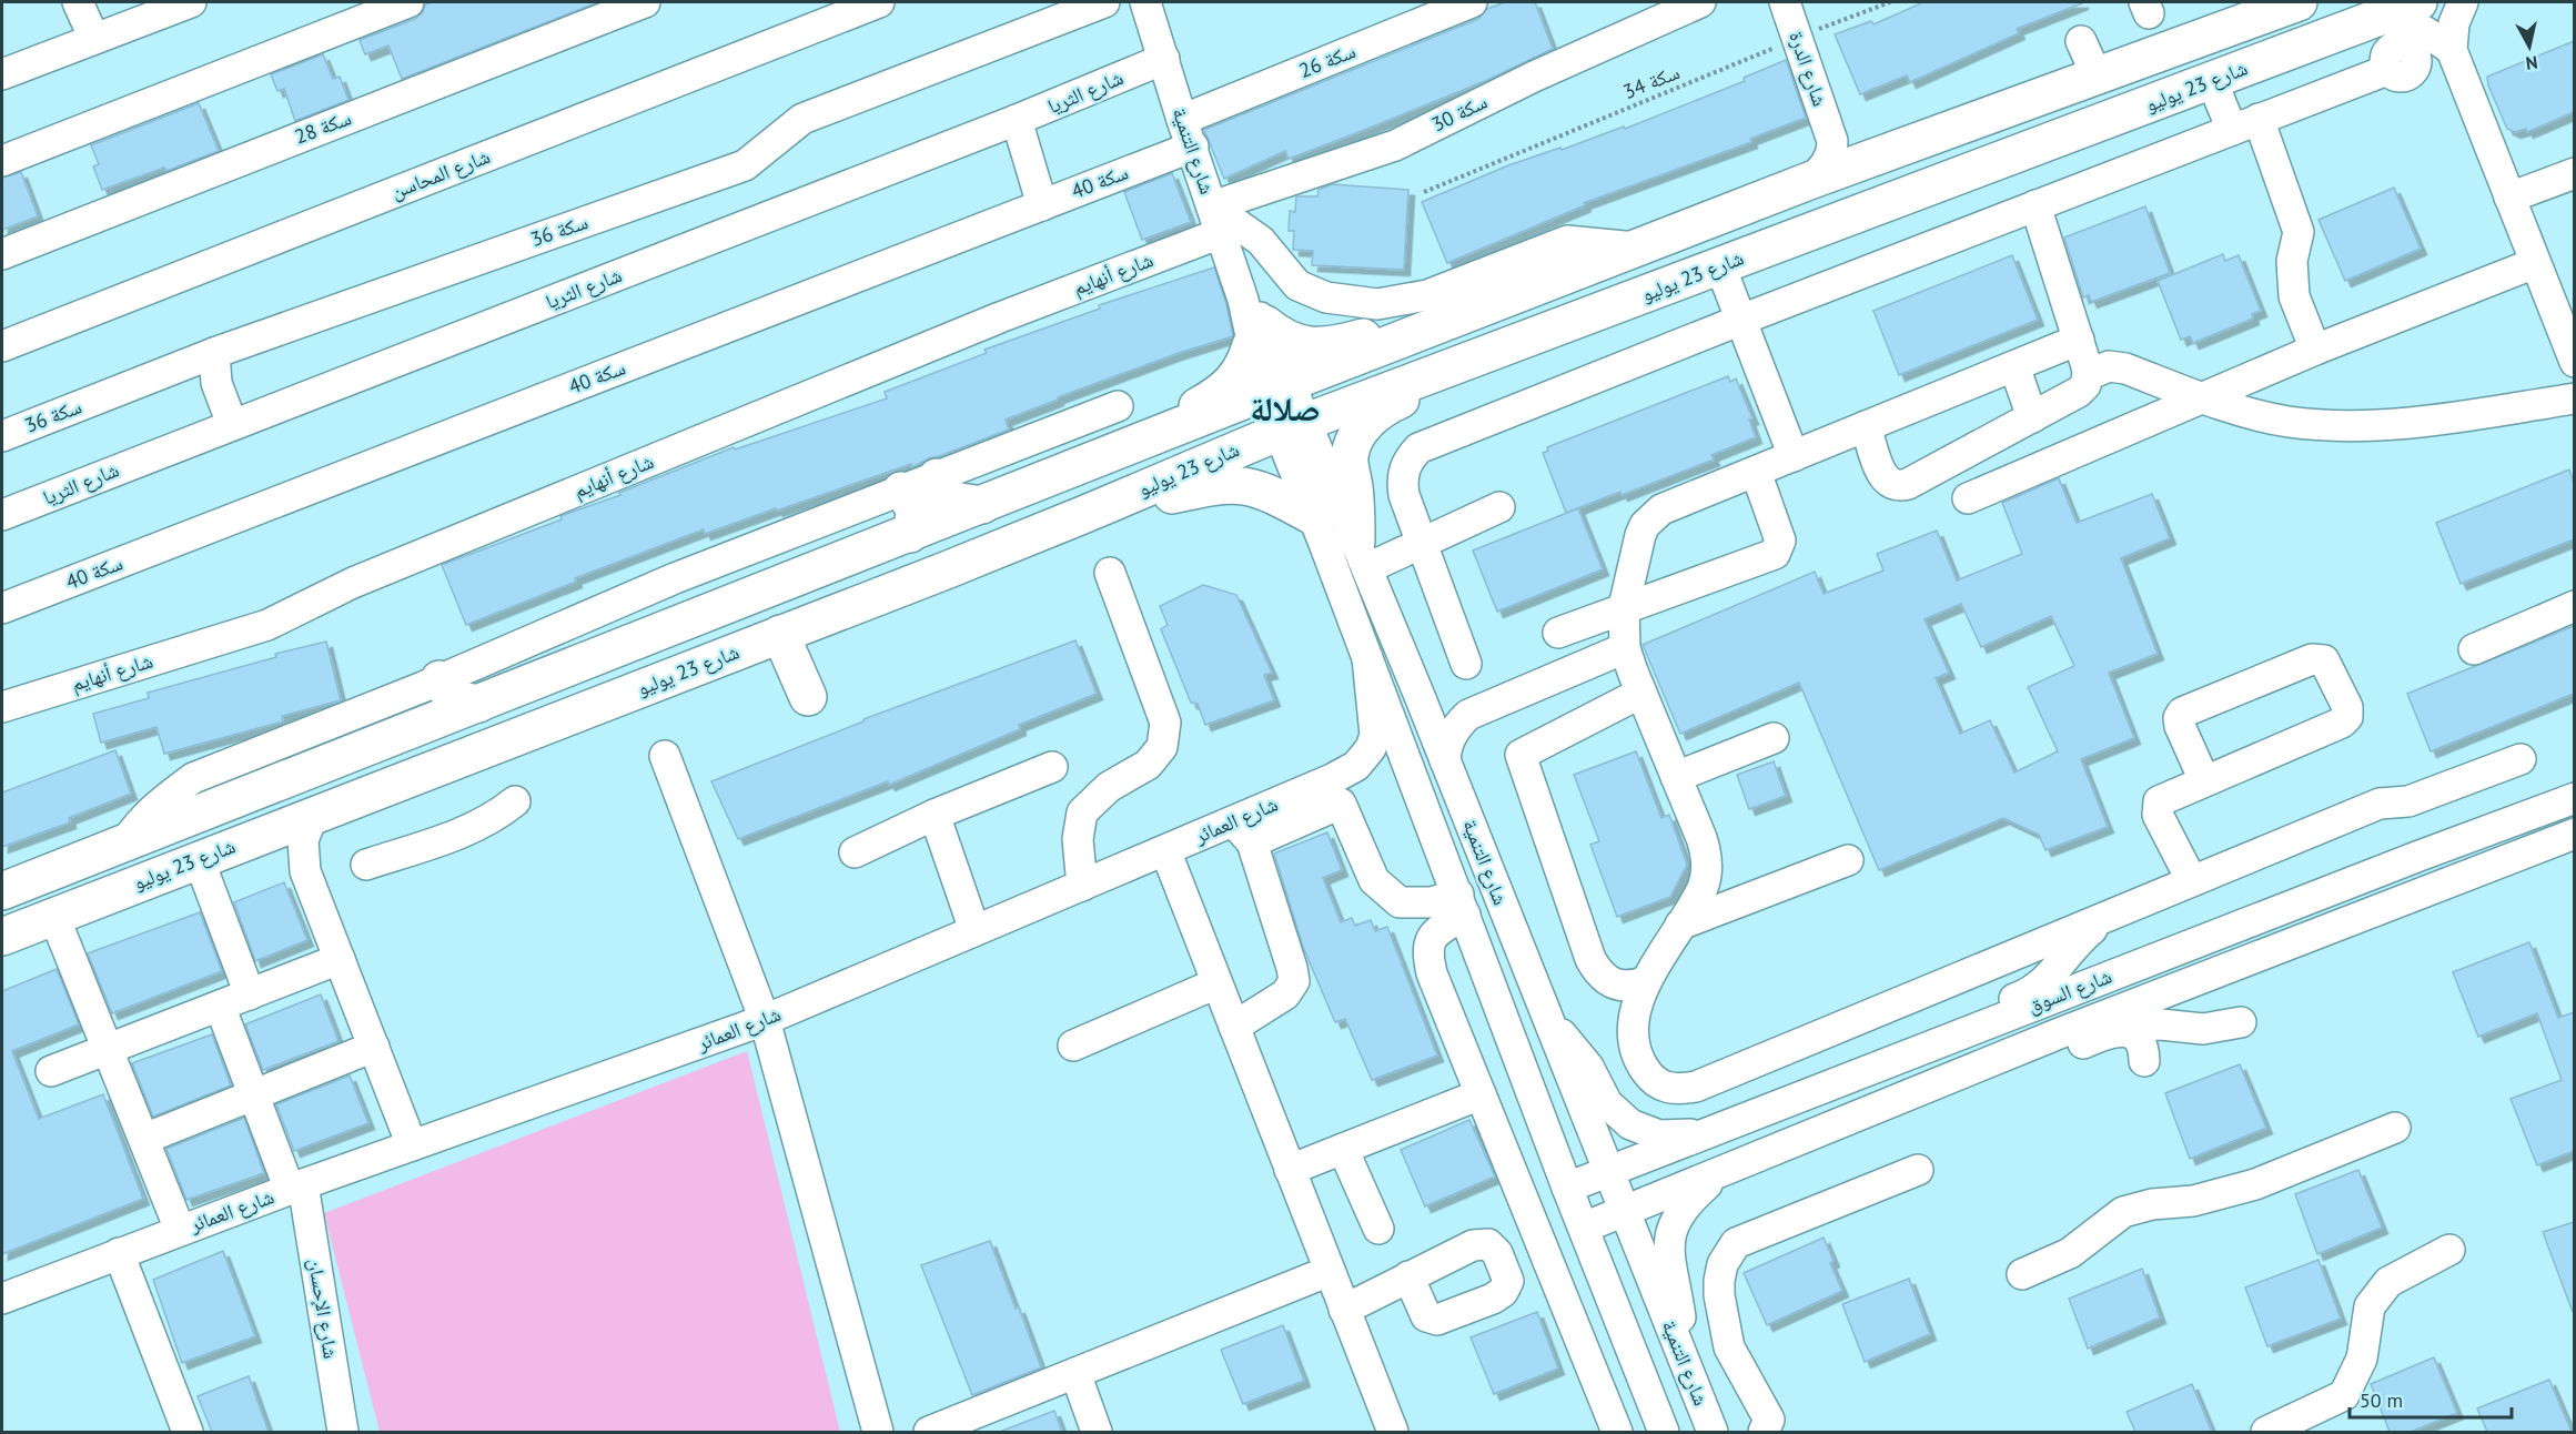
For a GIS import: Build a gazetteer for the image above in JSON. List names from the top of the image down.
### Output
{
  "streets": {
    "main road": ["شارع 23 يوليو"],
    "street": [
      "سكة 26",
      "شارع الدرة",
      "شارع الثريا",
      "سكة 30",
      "سكة 28",
      "شارع التنمية",
      "شارع المحاسن",
      "سكة 40",
      "سكة 36",
      "شارع أنهايم",
      "شارع العمائر",
      "شارع السوق",
      "شارع الإحسان"
    ],
    "path": ["سكة 34"]
  },
  "crossings": [
    ["سكة 26", "شارع التنمية"],
    ["سكة 26", "سكة 40"],
    ["شارع الدرة", "سكة 34"],
    ["شارع 23 يوليو", "شارع التنمية"],
    ["شارع الثريا", "شارع التنمية"],
    ["سكة 30", "شارع التنمية"],
    ["سكة 30", "شارع أنهايم"],
    ["شارع التنمية", "سكة 40"],
    ["شارع التنمية", "شارع أنهايم"],
    ["شارع التنمية", "شارع العمائر"],
    ["شارع التنمية", "شارع السوق"],
    ["شارع العمائر", "شارع الإحسان"]
  ],
  "districts": ["صلالة"],
  "scale_bar": "50 m",
  "north": "bottom"
}
